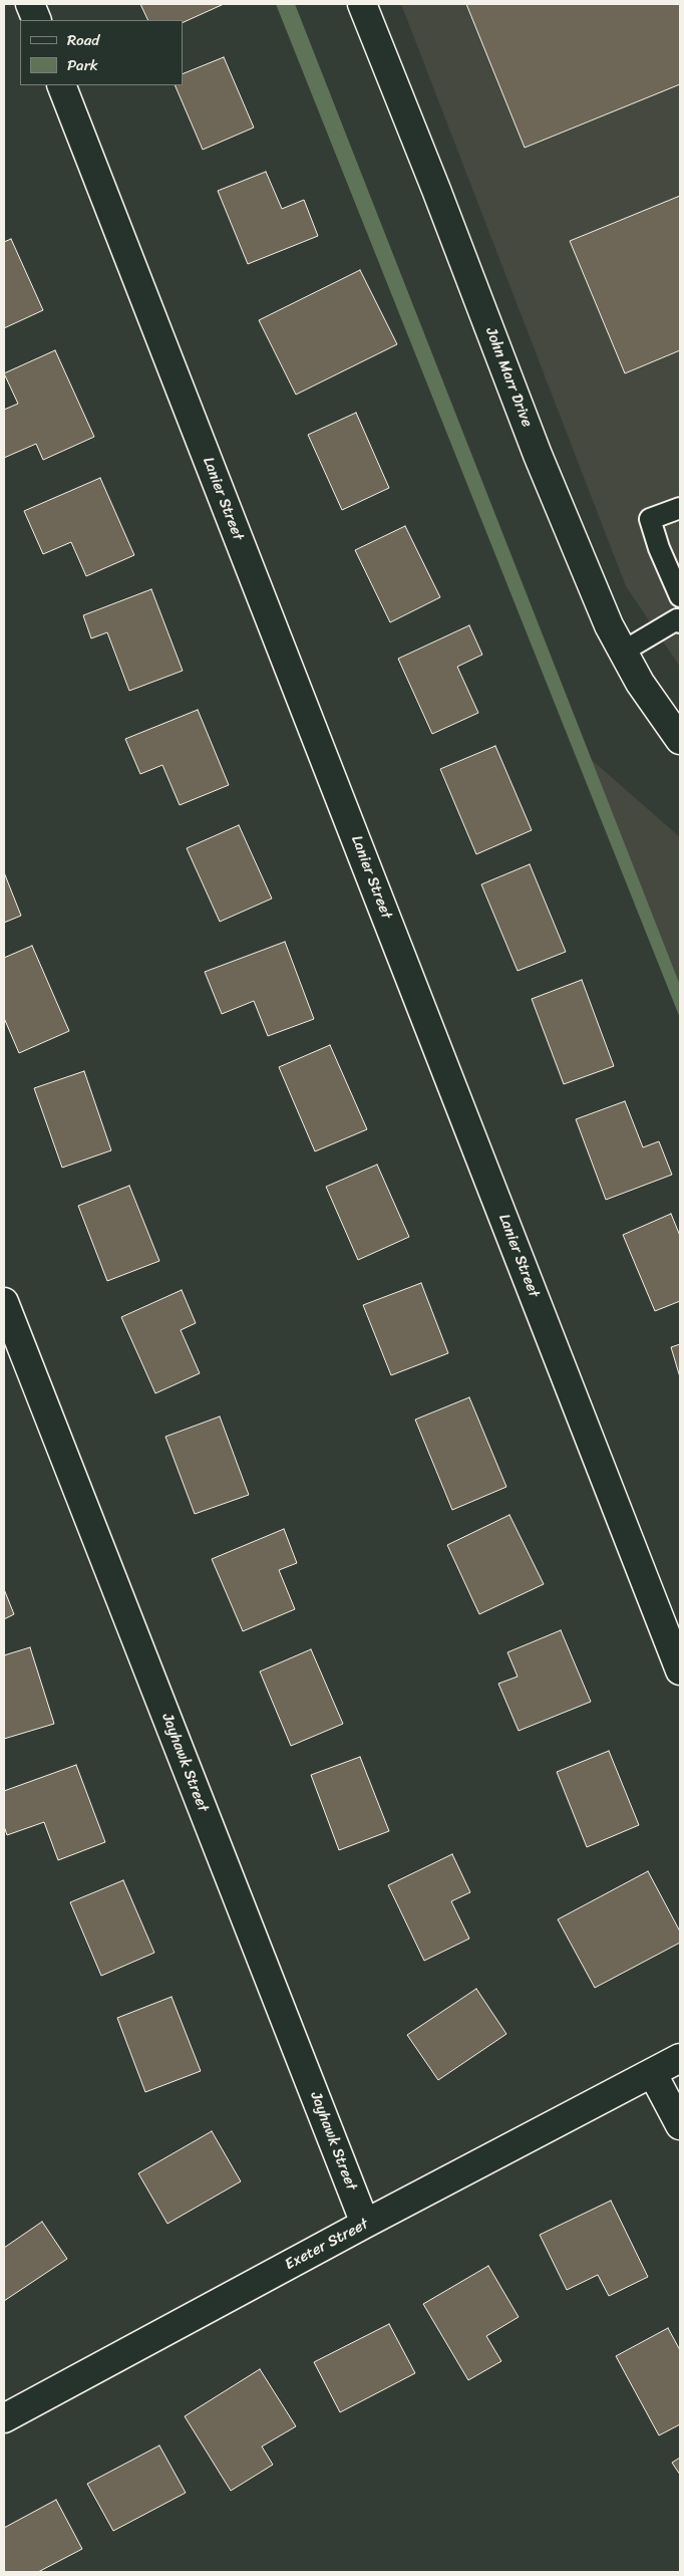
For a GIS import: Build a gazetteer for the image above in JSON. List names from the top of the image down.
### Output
{
  "streets": {
    "street": [
      "John Marr Drive",
      "Lanier Street",
      "Jayhawk Street",
      "Exeter Street"
    ]
  },
  "crossings": [
    ["Jayhawk Street", "Exeter Street"]
  ],
  "legend": ["Road", "Park"]
}
